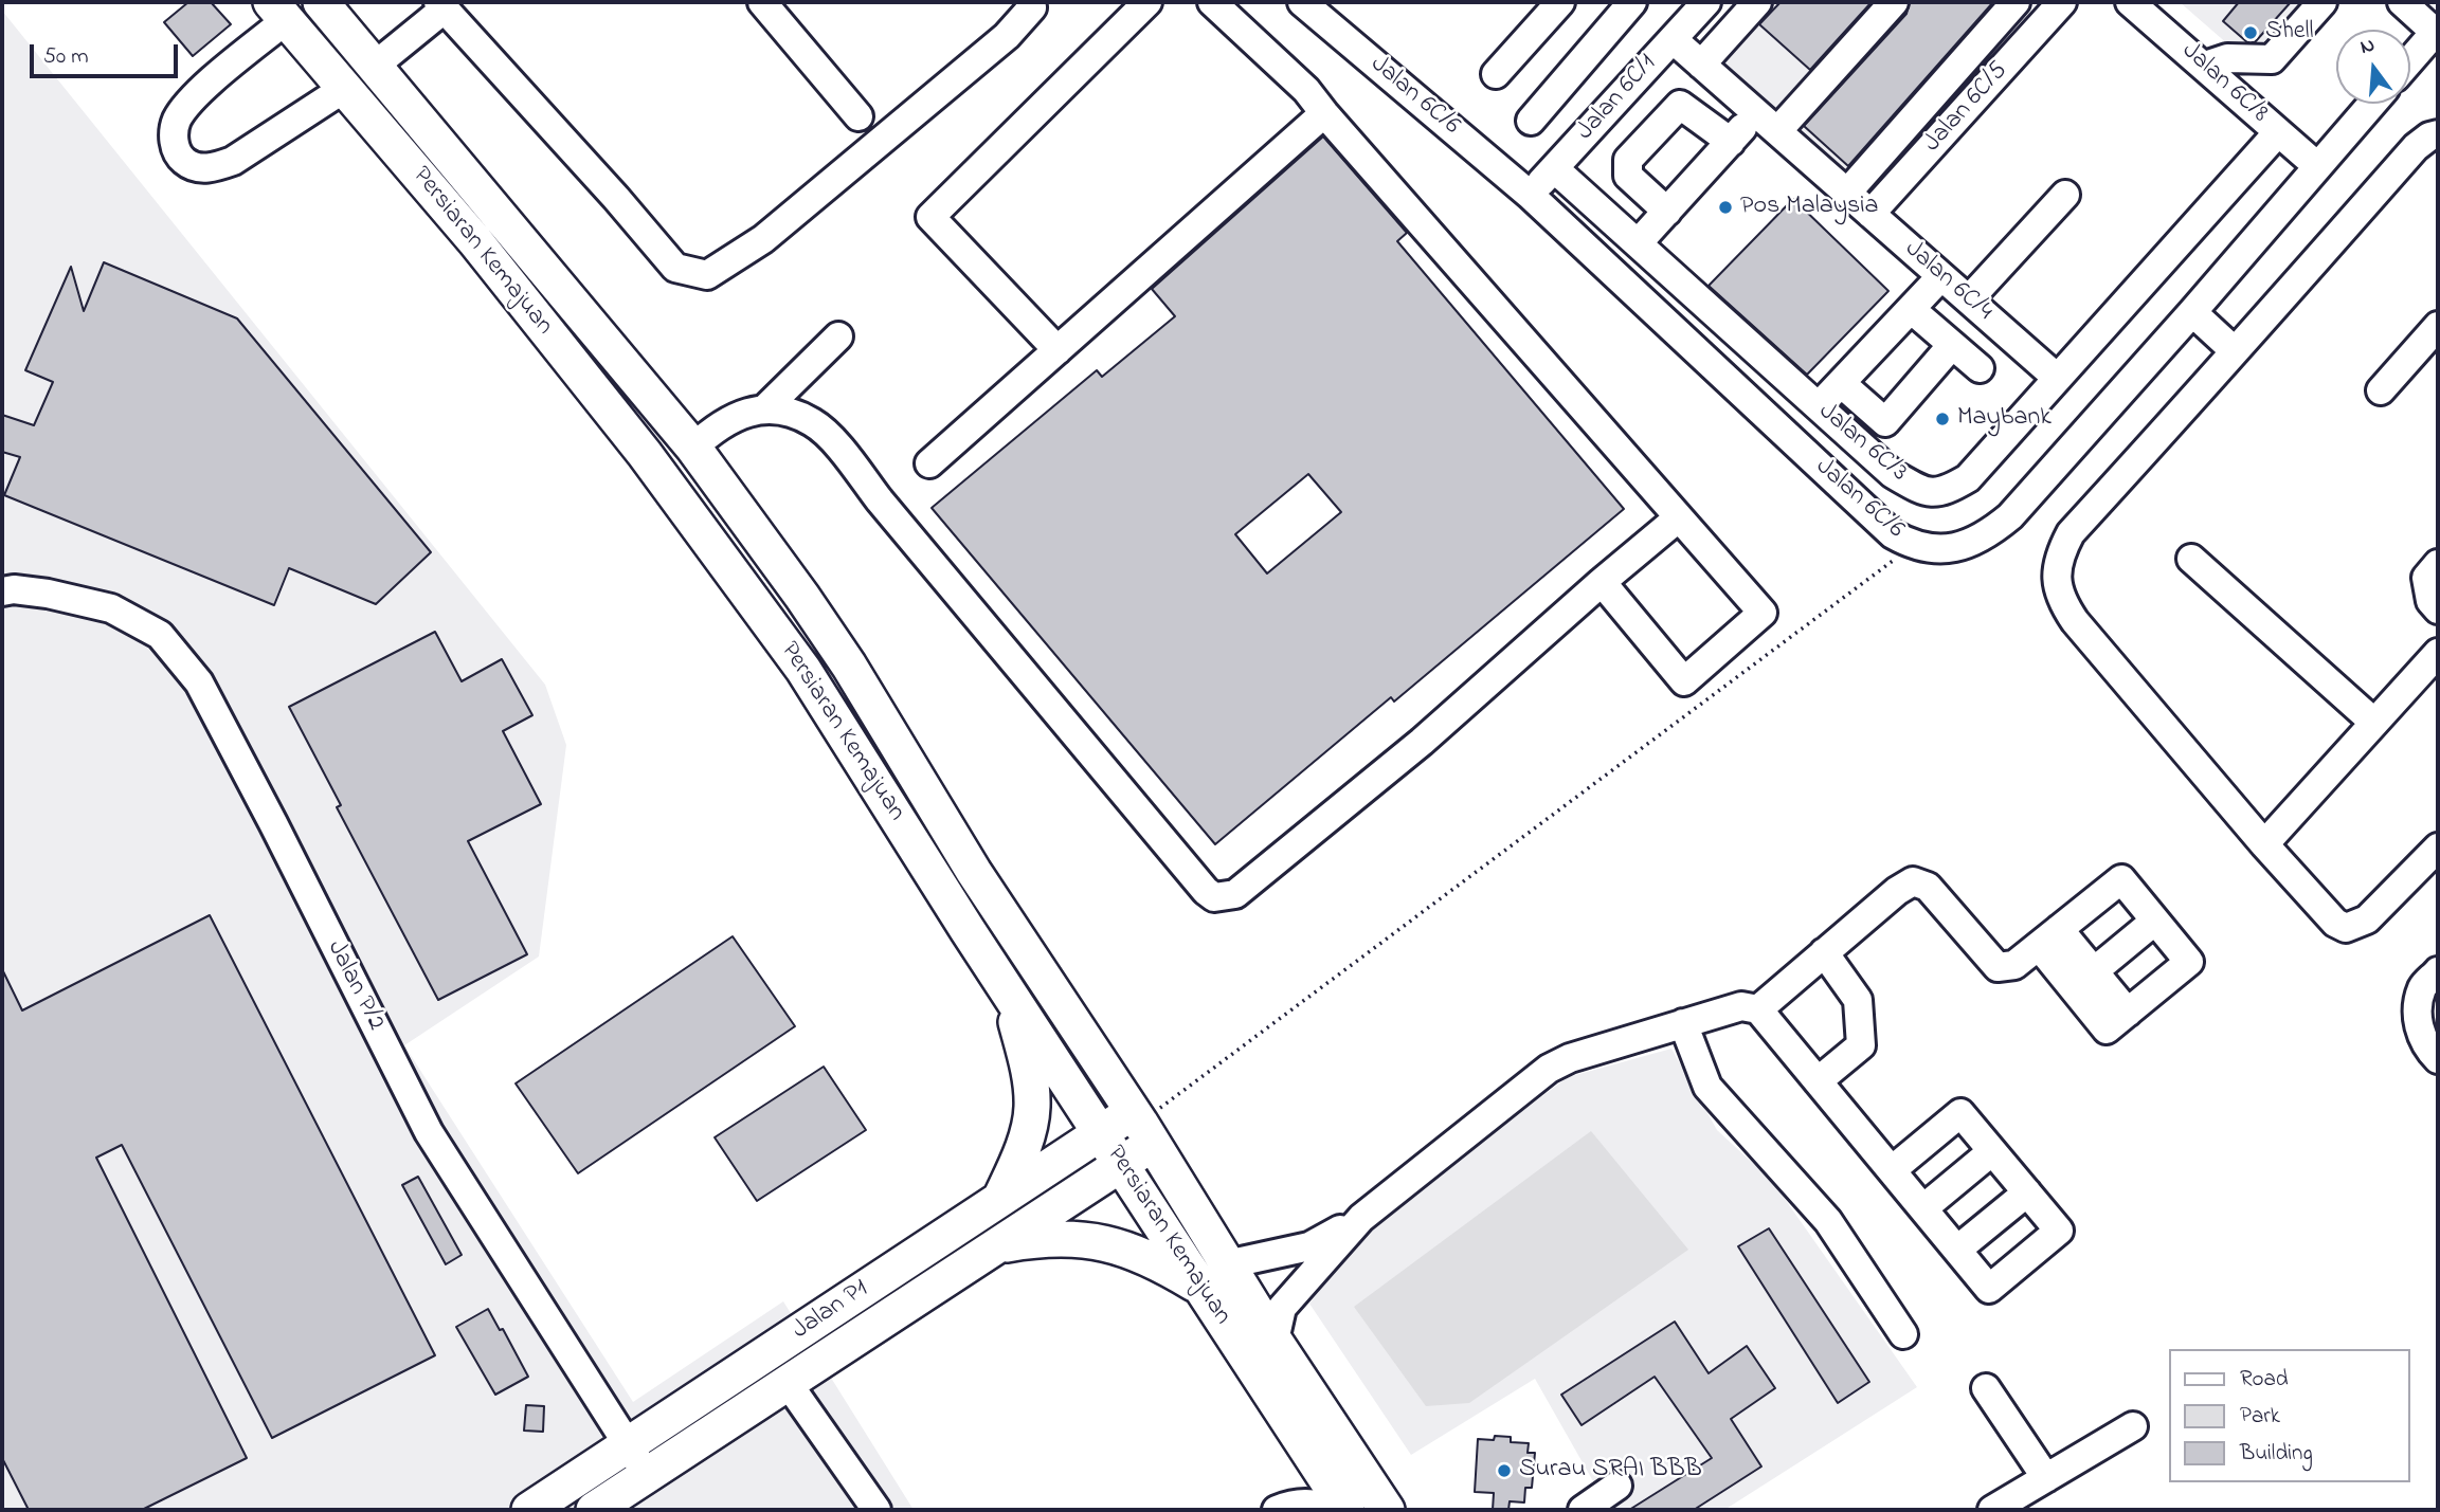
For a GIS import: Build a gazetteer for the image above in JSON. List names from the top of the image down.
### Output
{
  "streets": {
    "main road": ["Persiaran Kemajuan", "Jalan P1"],
    "street": [
      "Jalan 6C/8",
      "Jalan 6C/6",
      "Jalan 6C/1",
      "Jalan 6C/5",
      "Jalan 6C/4",
      "Jalan 6C/3",
      "Jalan P/2"
    ]
  },
  "crossings": [
    ["Jalan 6C/8", "Jalan 6C/6"],
    ["Jalan 6C/8", "Jalan 6C/3"],
    ["Jalan 6C/6", "Jalan 6C/1"],
    ["Jalan 6C/1", "Jalan 6C/4"],
    ["Jalan 6C/1", "Jalan 6C/3"],
    ["Jalan 6C/5", "Jalan 6C/4"],
    ["Persiaran Kemajuan", "Jalan P1"],
    ["Jalan 6C/4", "Jalan 6C/3"],
    ["Jalan P/2", "Jalan P1"]
  ],
  "places": [
    "Shell",
    "Pos Malaysia",
    "Maybank",
    "Surau SRAI BBB"
  ],
  "legend": ["Road", "Park", "Building"],
  "scale_bar": "50 m",
  "north": "top"
}
